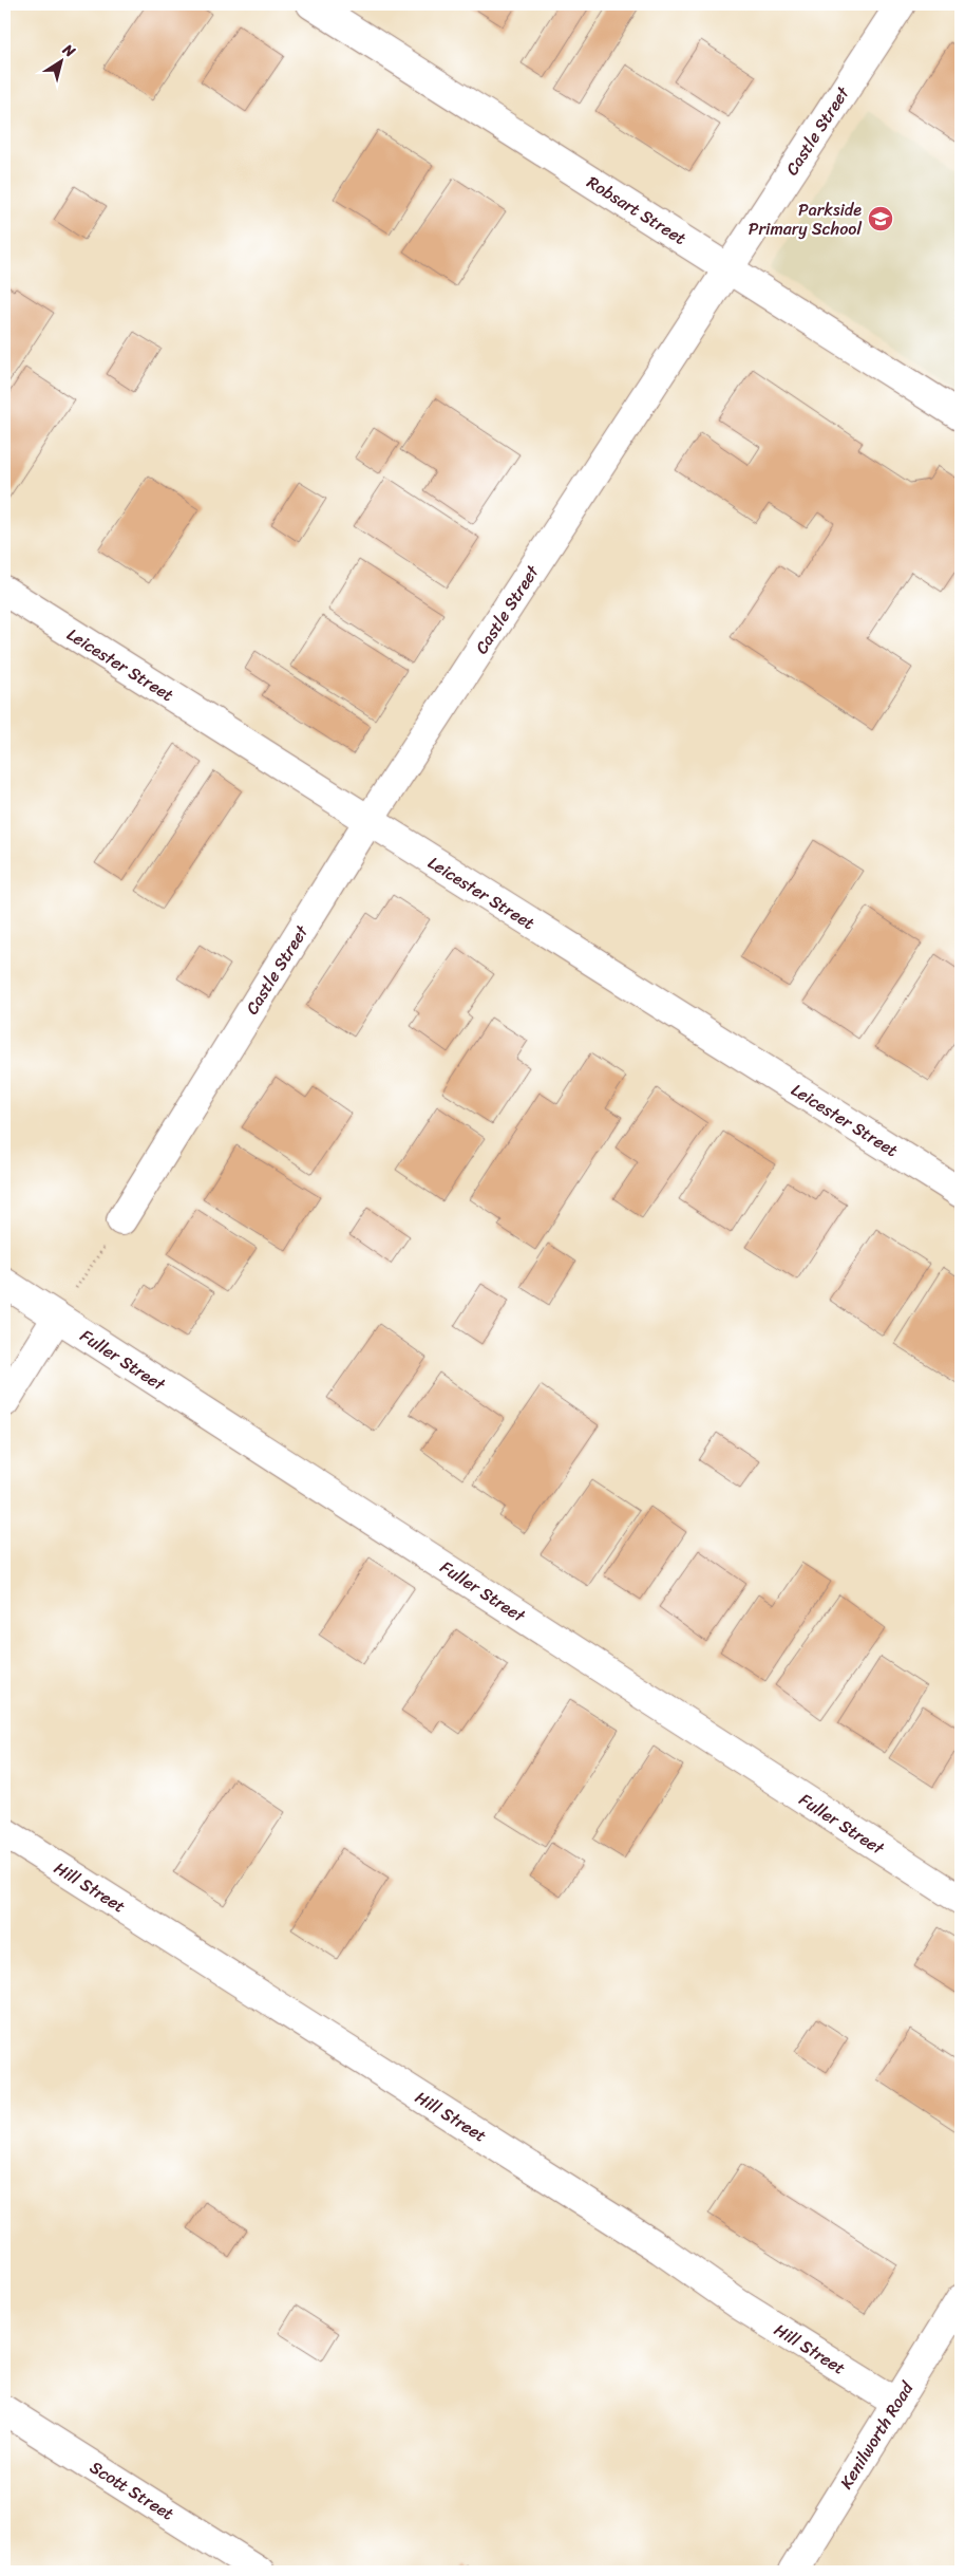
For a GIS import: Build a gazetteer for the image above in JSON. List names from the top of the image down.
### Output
{
  "streets": {
    "street": [
      "Castle Street",
      "Robsart Street",
      "Leicester Street",
      "Fuller Street",
      "Hill Street",
      "Kenilworth Road",
      "Scott Street"
    ]
  },
  "crossings": [
    ["Castle Street", "Robsart Street"],
    ["Castle Street", "Leicester Street"],
    ["Hill Street", "Kenilworth Road"]
  ],
  "places": {
    "school or university": ["Parkside Primary School"]
  },
  "north": "top right"
}
